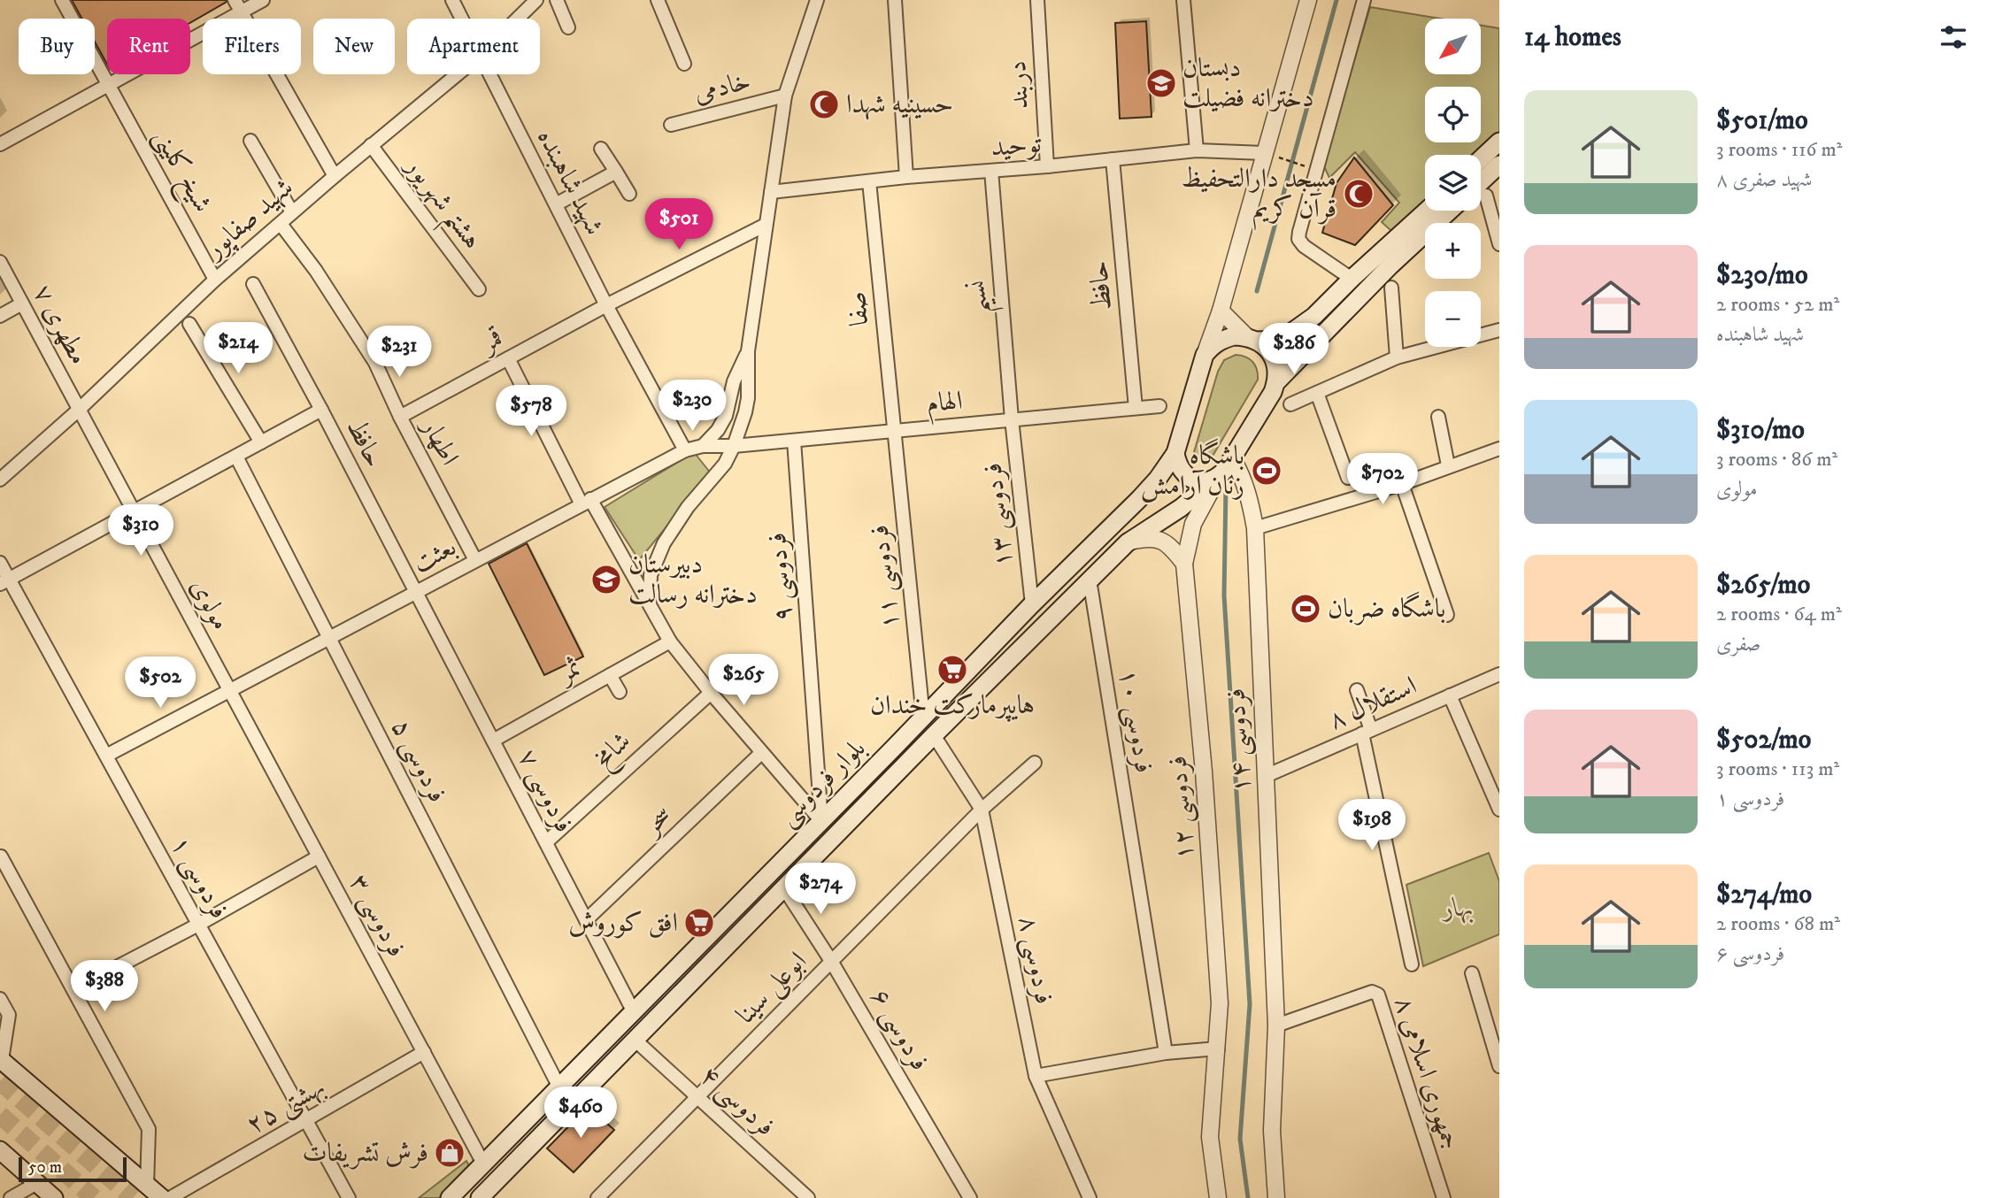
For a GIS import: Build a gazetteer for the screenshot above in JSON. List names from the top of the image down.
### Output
{
  "streets": {
    "main road": ["بلوار فردوسی"],
    "street": [
      "دربند",
      "خادمی",
      "توحید",
      "شیخ کلینی",
      "شهید شاهبنده",
      "هشتم شهریور",
      "شهید صفاپور",
      "حافظ",
      "نسیم",
      "صفا",
      "مطهری ۷",
      "قمر",
      "الهام",
      "اطهار",
      "فردوسی ۱۳",
      "بعثت",
      "فردوسی ۹",
      "فردوسی ۱۱",
      "مولوی",
      "ثمر",
      "استقلال ۸",
      "فردوسی ۱۰",
      "فردوسی ۱۴",
      "شامخ",
      "فردوسی ۵",
      "فردوسی ۷",
      "فردوسی ۱۲",
      "سحر",
      "فردوسی ۱",
      "فردوسی ۳",
      "فردوسی ۸",
      "ابوعلی سینا",
      "فردوسی ۶",
      "جمهوری اسلامی ۸",
      "فردوسی ۴",
      "بهشتی ۲۵"
    ]
  },
  "crossings": [
    ["دربند", "توحید"],
    ["توحید", "حافظ"],
    ["توحید", "نسیم"],
    ["توحید", "صفا"],
    ["شیخ کلینی", "شهید صفاپور"],
    ["شهید شاهبنده", "قمر"],
    ["شهید شاهبنده", "بعثت"],
    ["هشتم شهریور", "شهید صفاپور"],
    ["شهید صفاپور", "مطهری ۷"],
    ["شهید صفاپور", "اطهار"],
    ["شهید صفاپور", "مولوی"],
    ["حافظ", "الهام"],
    ["حافظ", "بعثت"],
    ["حافظ", "فردوسی ۷"],
    ["نسیم", "الهام"],
    ["نسیم", "فردوسی ۱۳"],
    ["صفا", "الهام"],
    ["صفا", "فردوسی ۱۱"],
    ["مطهری ۷", "مولوی"],
    ["قمر", "اطهار"],
    ["الهام", "فردوسی ۱۳"],
    ["الهام", "بعثت"],
    ["الهام", "فردوسی ۹"],
    ["الهام", "فردوسی ۱۱"],
    ["اطهار", "بعثت"],
    ["فردوسی ۱۳", "بلوار فردوسی"],
    ["بعثت", "مولوی"],
    ["بعثت", "فردوسی ۵"],
    ["بعثت", "فردوسی ۷"],
    ["بعثت", "فردوسی ۱"],
    ["بعثت", "فردوسی ۳"],
    ["فردوسی ۹", "بلوار فردوسی"],
    ["فردوسی ۱۱", "بلوار فردوسی"],
    ["مولوی", "فردوسی ۳"],
    ["ثمر", "فردوسی ۷"],
    ["استقلال ۸", "فردوسی ۱۴"],
    ["فردوسی ۱۰", "بلوار فردوسی"],
    ["فردوسی ۱۴", "بلوار فردوسی"],
    ["فردوسی ۱۴", "جمهوری اسلامی ۸"],
    ["شامخ", "فردوسی ۷"],
    ["فردوسی ۵", "بلوار فردوسی"],
    ["بلوار فردوسی", "فردوسی ۷"],
    ["بلوار فردوسی", "فردوسی ۱۲"],
    ["بلوار فردوسی", "فردوسی ۳"],
    ["بلوار فردوسی", "فردوسی ۸"],
    ["بلوار فردوسی", "فردوسی ۶"],
    ["بلوار فردوسی", "فردوسی ۴"],
    ["فردوسی ۷", "سحر"],
    ["فردوسی ۱", "بهشتی ۲۵"],
    ["فردوسی ۳", "بهشتی ۲۵"],
    ["فردوسی ۸", "ابوعلی سینا"],
    ["ابوعلی سینا", "فردوسی ۶"],
    ["ابوعلی سینا", "فردوسی ۴"]
  ],
  "parks": ["بهار"],
  "places": {
    "school or university": ["دبستان دخترانه فضیلت", "دبیرستان دخترانه رسالت"],
    "mosque": ["حسینیه شهدا", "مسجد دارالتحفیظ قرآن کریم"],
    "sports": ["باشگاه زنان آرامش", "باشگاه ضربان"],
    "supermarket": ["هایپرمارکت خندان", "افق کوروش"],
    "shop": ["فرش تشریفات"]
  },
  "scale_bar": "50 m",
  "north": "bottom left",
  "page": {
    "heading": "14 homes",
    "map_buttons": ["+", "−"],
    "chip": [
      "Buy",
      "Rent",
      "Filters",
      "New",
      "Apartment"
    ],
    "list": [
      {
        "name": "$501/mo",
        "note": "3 rooms · 116 m² · شهید صفری ۸"
      },
      {
        "name": "$230/mo",
        "note": "2 rooms · 52 m² · شهید شاهبنده"
      },
      {
        "name": "$310/mo",
        "note": "3 rooms · 86 m² · مولوی"
      },
      {
        "name": "$265/mo",
        "note": "2 rooms · 64 m² · صفری"
      },
      {
        "name": "$502/mo",
        "note": "3 rooms · 113 m² · فردوسی ۱"
      },
      {
        "name": "$274/mo",
        "note": "2 rooms · 68 m² · فردوسی ۶"
      }
    ],
    "price": [
      "$501",
      "$214",
      "$286",
      "$231",
      "$230",
      "$578",
      "$702",
      "$310",
      "$265",
      "$502",
      "$198",
      "$274",
      "$388",
      "$460"
    ],
    "scale": "50 m"
  }
}
